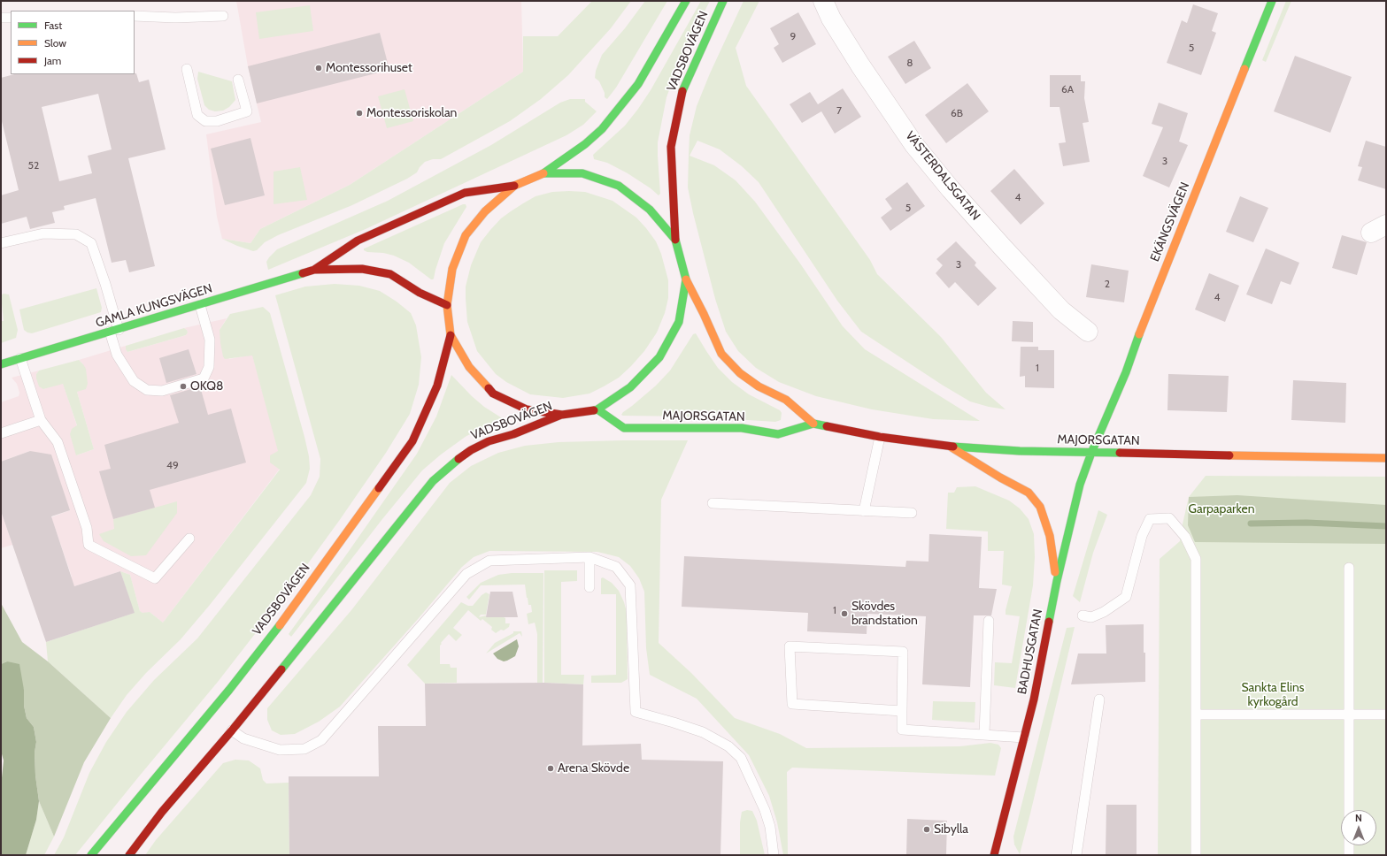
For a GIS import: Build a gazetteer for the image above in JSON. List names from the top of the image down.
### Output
{
  "streets": {
    "main road": [
      "VADSBOVÄGEN",
      "EKÄNGSVÄGEN",
      "GAMLA KUNGSVÄGEN",
      "MAJORSGATAN",
      "BADHUSGATAN"
    ],
    "street": ["VÄSTERDALSGATAN"]
  },
  "crossings": [
    ["EKÄNGSVÄGEN", "MAJORSGATAN"],
    ["EKÄNGSVÄGEN", "BADHUSGATAN"],
    ["MAJORSGATAN", "BADHUSGATAN"]
  ],
  "parks": ["Garpaparken", "Sankta Elins kyrkogård"],
  "places": [
    "Montessorihuset",
    "Montessoriskolan",
    "OKQ8",
    "Skövdes brandstation",
    "Arena Skövde",
    "Sibylla"
  ],
  "house_numbers": [
    "9",
    "5",
    "8",
    "6A",
    "7",
    "6B",
    "3",
    "52",
    "4",
    "5",
    "3",
    "2",
    "4",
    "1",
    "49",
    "1"
  ],
  "legend": ["Fast", "Slow", "Jam"],
  "north": "top"
}
